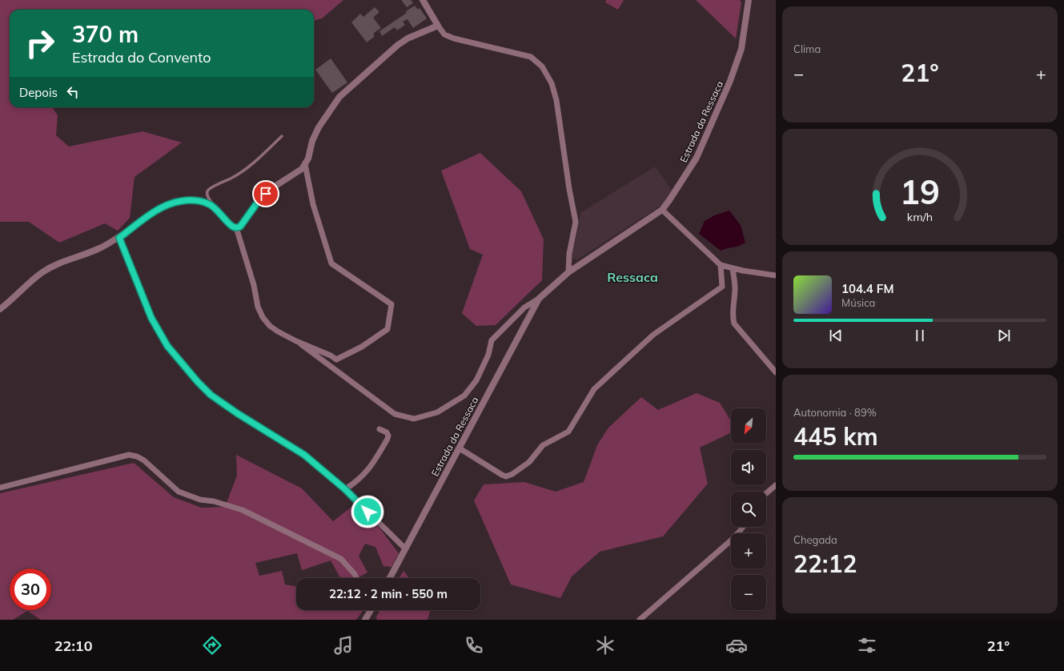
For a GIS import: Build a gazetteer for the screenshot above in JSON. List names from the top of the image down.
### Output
{
  "streets": {
    "street": ["Estrada da Ressaca"]
  },
  "districts": ["Ressaca"],
  "north": "bottom left",
  "page": {
    "tile": [
      "Clima",
      ["Autonomia · 89%", "445 km"],
      ["Chegada", "22:12"]
    ],
    "turn": ["370 m", "Estrada do Convento"],
    "heat": ["−", "21°", "+"],
    "then": "Depois",
    "song": ["104.4 FM", "Música"],
    "map_buttons": ["+", "−"],
    "limit": "30",
    "trip": "22:12 · 2 min · 550 m",
    "tabs": ["22:10", "21°"],
    "gauge": ["19", "km/h"]
  }
}
